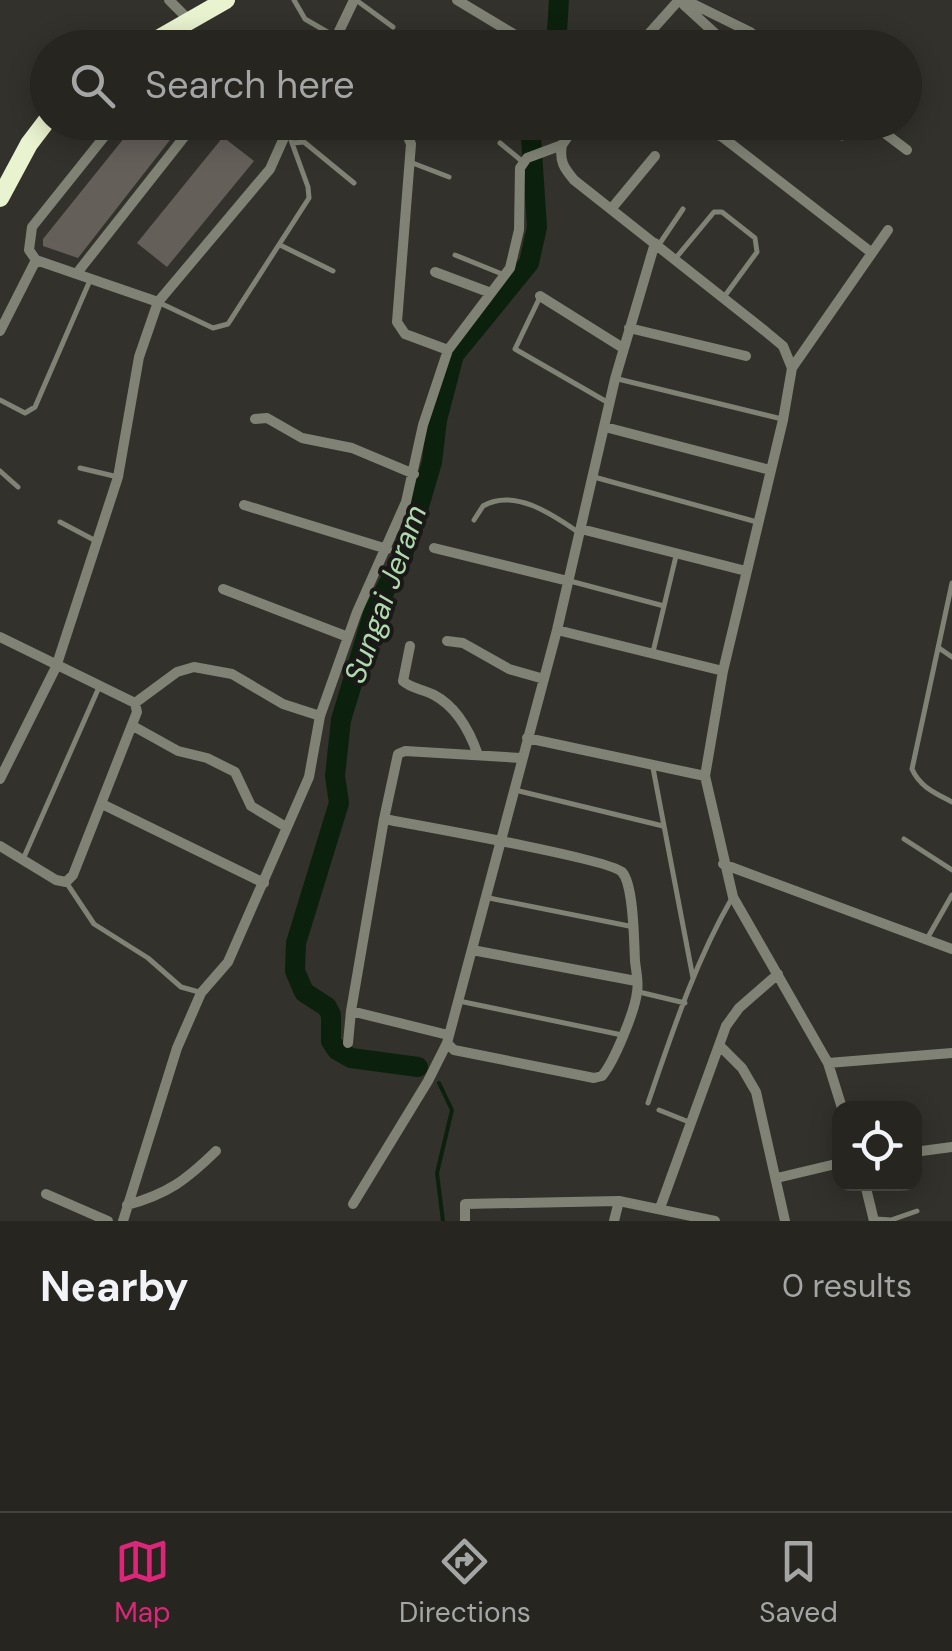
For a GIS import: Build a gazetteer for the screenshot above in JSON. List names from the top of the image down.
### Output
{
  "water": ["Sungai Jeram"],
  "page": {
    "search": "Search here",
    "heading": ["Nearby", "0 results"],
    "nav": ["Map", "Directions", "Saved"]
  }
}
